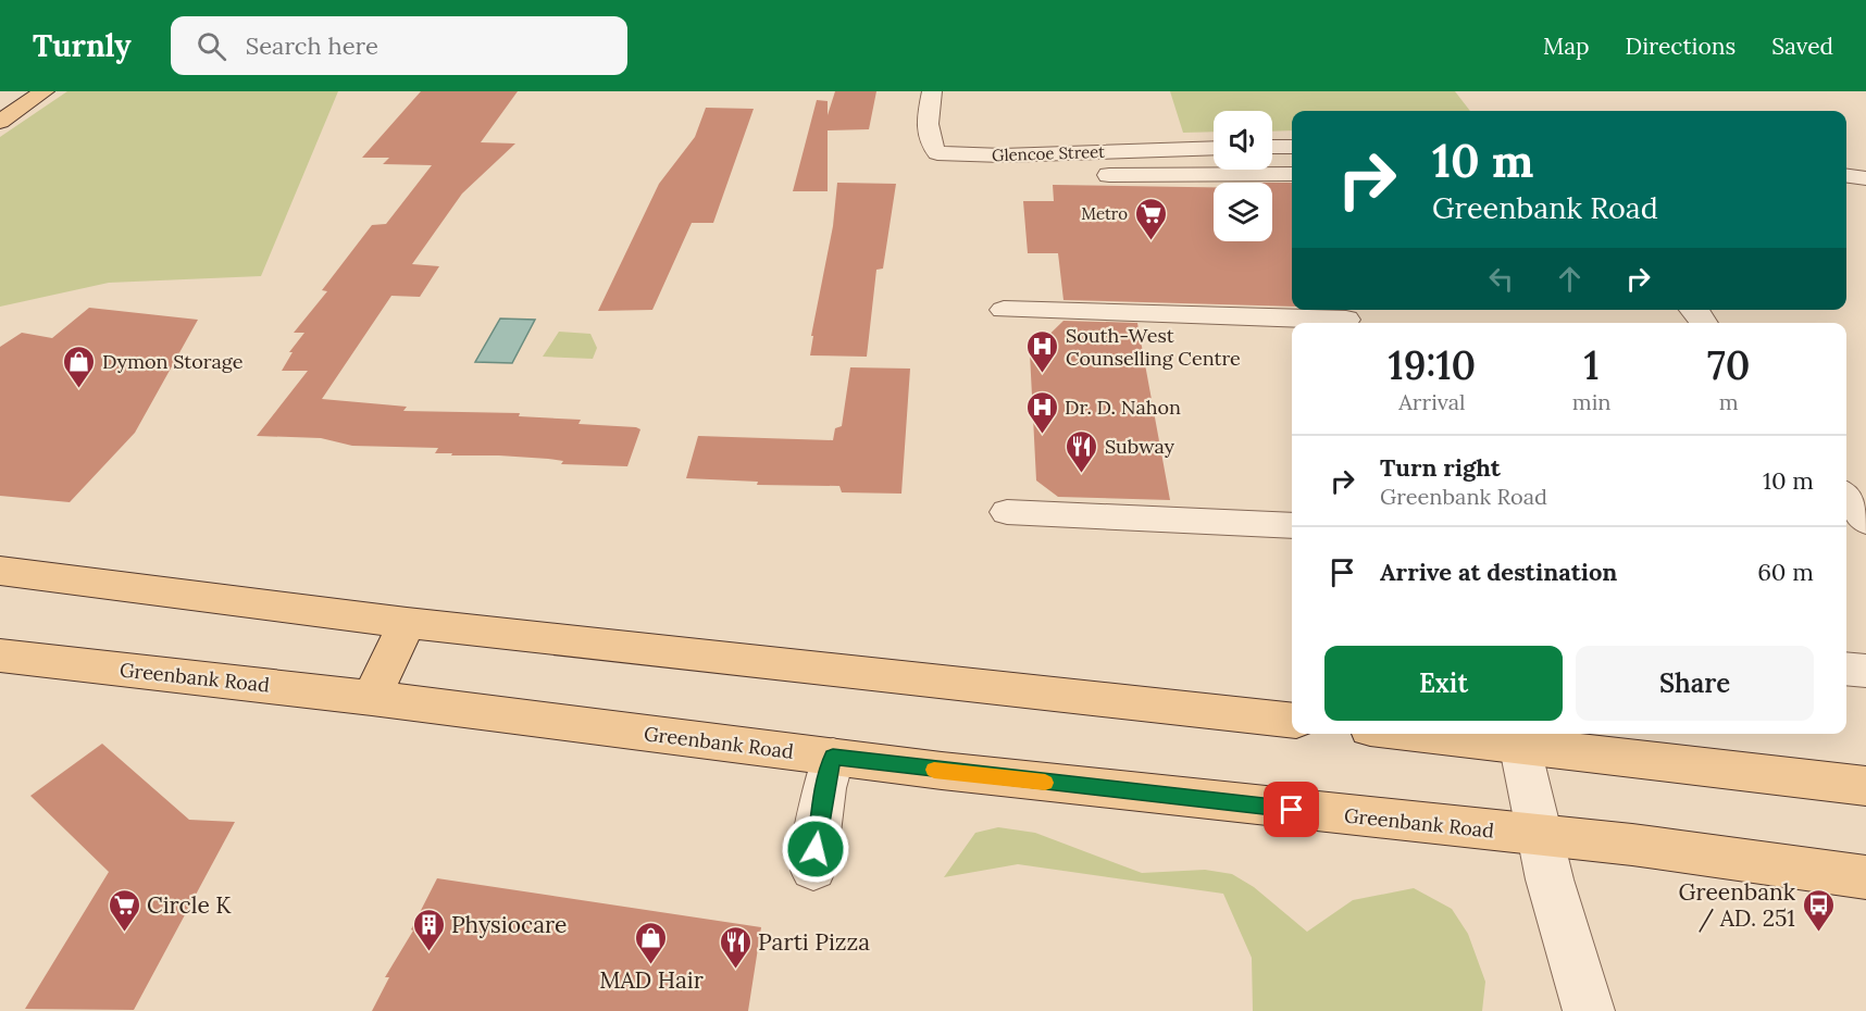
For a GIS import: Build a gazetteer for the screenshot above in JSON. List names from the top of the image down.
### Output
{
  "streets": {
    "main road": ["Greenbank Road"],
    "street": ["Glencoe Street"]
  },
  "places": {
    "supermarket": ["Metro", "Circle K"],
    "hospital": ["South-West Counselling Centre", "Dr. D. Nahon"],
    "shop": ["Dymon Storage", "MAD Hair"],
    "restaurant": ["Subway", "Parti Pizza"],
    "bus stop": ["Greenbank / AD. 251"],
    "building": ["Physiocare"]
  },
  "page": {
    "header": "Turnly",
    "search": "Search here",
    "nav": ["Map", "Directions", "Saved"],
    "turn": ["10 m", "Greenbank Road"],
    "eta": [
      "19:10",
      "Arrival",
      "1",
      "min",
      "70",
      "m"
    ],
    "list": [
      {
        "name": "Turn right",
        "note": "Greenbank Road",
        "value": "10 m"
      },
      {
        "name": "Arrive at destination",
        "value": "60 m"
      }
    ],
    "buttons": ["Exit", "Share"]
  }
}
